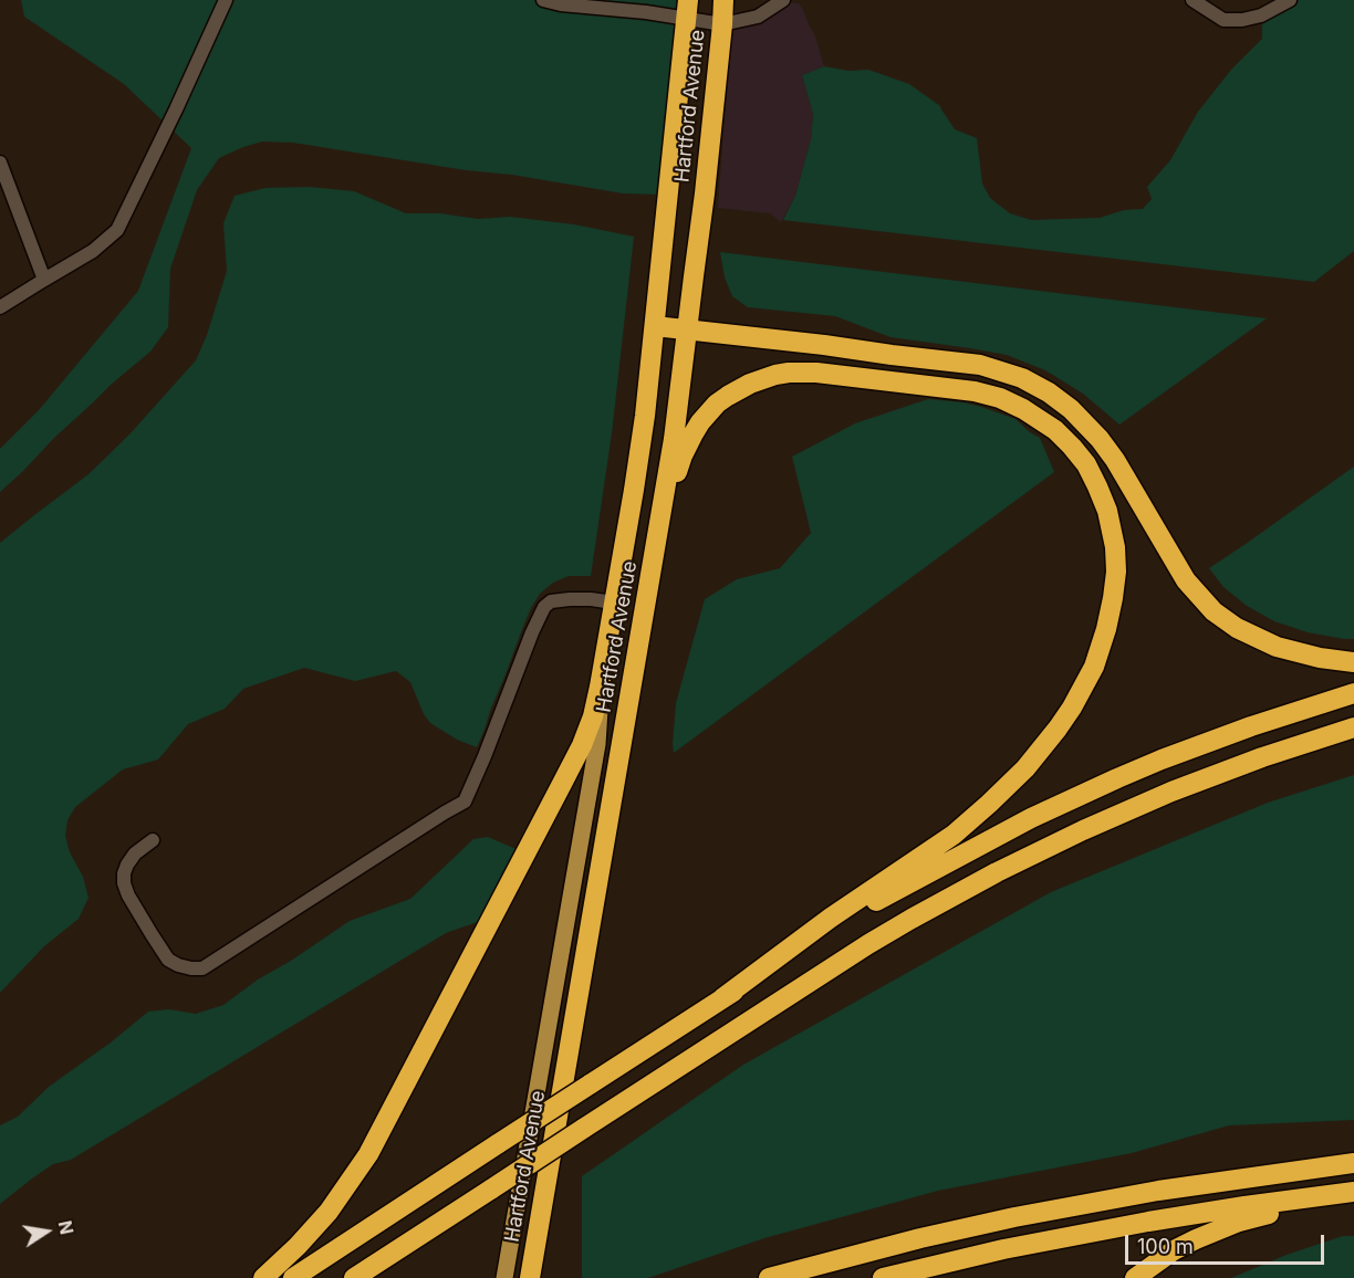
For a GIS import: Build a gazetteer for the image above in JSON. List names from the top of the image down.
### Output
{
  "streets": {
    "highway": ["Hartford Avenue"]
  },
  "scale_bar": "100 m",
  "north": "right"
}
